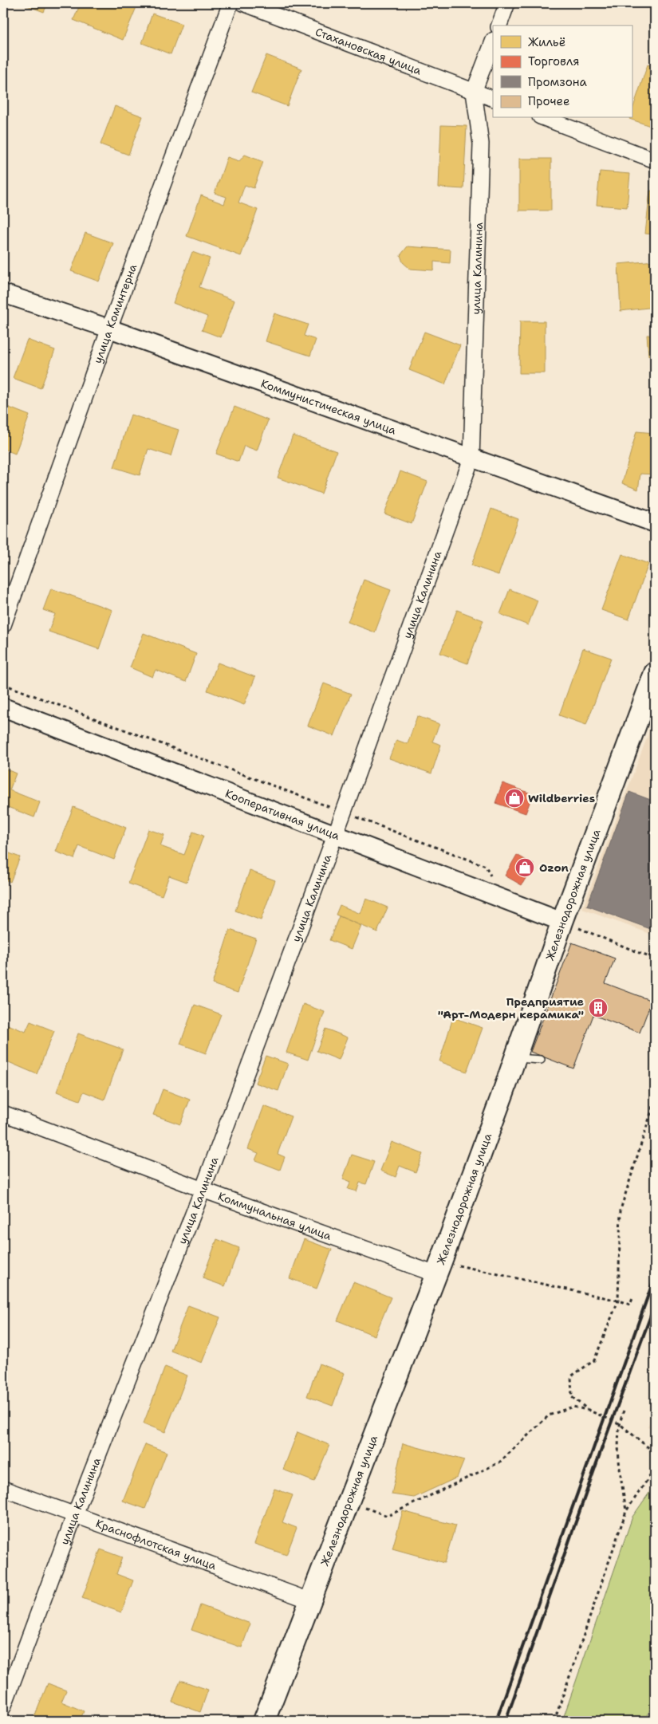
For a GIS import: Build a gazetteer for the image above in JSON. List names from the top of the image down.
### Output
{
  "streets": {
    "main road": ["Железнодорожная улица"],
    "street": [
      "Стахановская улица",
      "улица Калинина",
      "улица Коминтерна",
      "Коммунистическая улица",
      "Кооперативная улица",
      "Коммунальная улица",
      "Краснофлотская улица"
    ]
  },
  "crossings": [
    ["Стахановская улица", "улица Калинина"],
    ["улица Калинина", "Коммунистическая улица"],
    ["улица Калинина", "Кооперативная улица"],
    ["улица Калинина", "Коммунальная улица"],
    ["улица Калинина", "Краснофлотская улица"],
    ["улица Коминтерна", "Коммунистическая улица"],
    ["Кооперативная улица", "Железнодорожная улица"],
    ["Железнодорожная улица", "Коммунальная улица"],
    ["Железнодорожная улица", "Краснофлотская улица"]
  ],
  "places": {
    "shop": ["Wildberries", "Ozon"],
    "building": ["Предприятие \"Арт-Модерн керамика\""]
  },
  "legend": [
    "Жильё",
    "Торговля",
    "Промзона",
    "Прочее"
  ]
}
